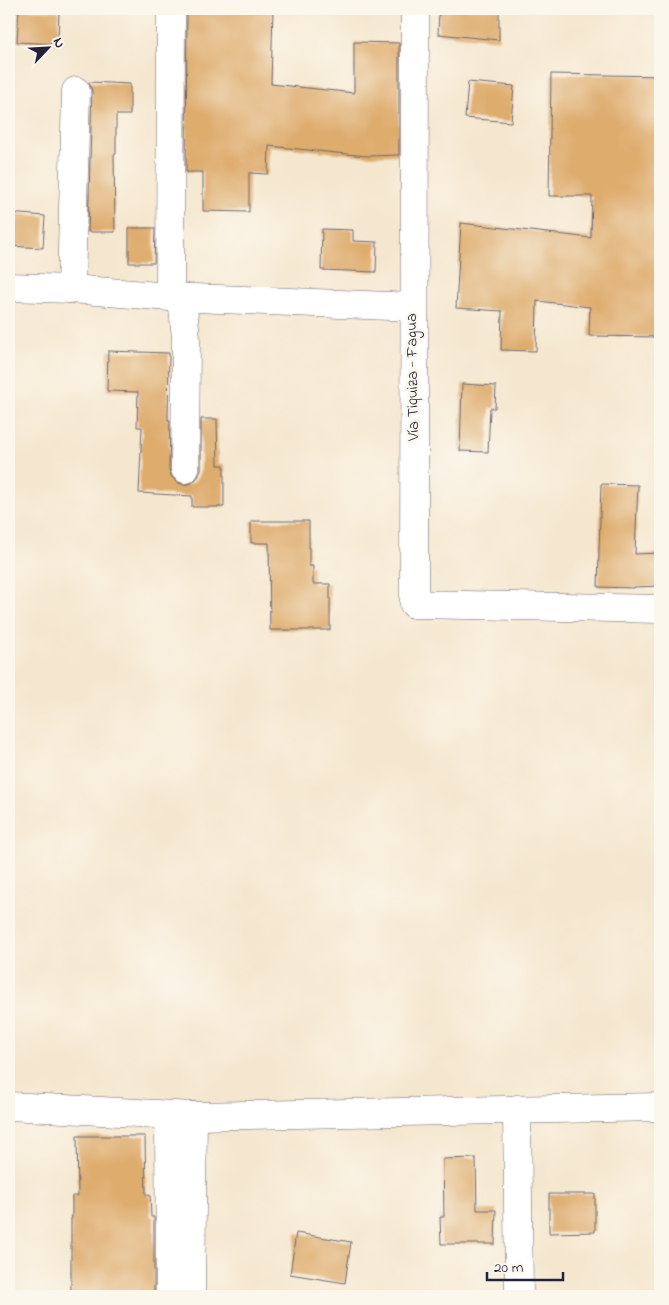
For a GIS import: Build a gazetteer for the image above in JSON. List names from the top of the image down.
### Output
{
  "streets": {
    "street": ["Vía Tiquiza - Fagua"]
  },
  "scale_bar": "20 m",
  "north": "top right"
}
